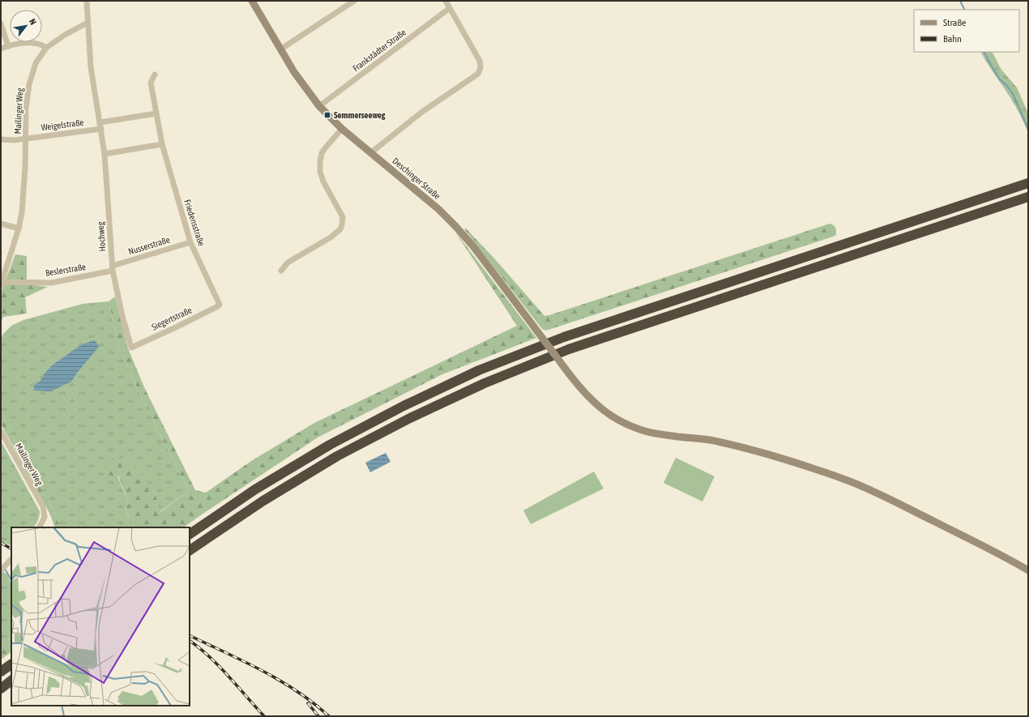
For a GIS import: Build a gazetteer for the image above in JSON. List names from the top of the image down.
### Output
{
  "streets": {
    "street": [
      "Frankstädter Straße",
      "Mailinger Weg",
      "Weigelstraße",
      "Deschinger Straße",
      "Friedensstraße",
      "Hochweg",
      "Nusserstraße",
      "Beslerstraße",
      "Siegertstraße"
    ]
  },
  "crossings": [
    ["Frankstädter Straße", "Deschinger Straße"],
    ["Mailinger Weg", "Weigelstraße"],
    ["Mailinger Weg", "Hochweg"],
    ["Mailinger Weg", "Beslerstraße"],
    ["Weigelstraße", "Hochweg"],
    ["Friedensstraße", "Nusserstraße"],
    ["Friedensstraße", "Siegertstraße"],
    ["Hochweg", "Nusserstraße"],
    ["Hochweg", "Beslerstraße"],
    ["Hochweg", "Siegertstraße"],
    ["Nusserstraße", "Beslerstraße"]
  ],
  "places": {
    "transit": ["Semmerseeweg"]
  },
  "legend": ["Straße", "Bahn"],
  "north": "top right"
}
